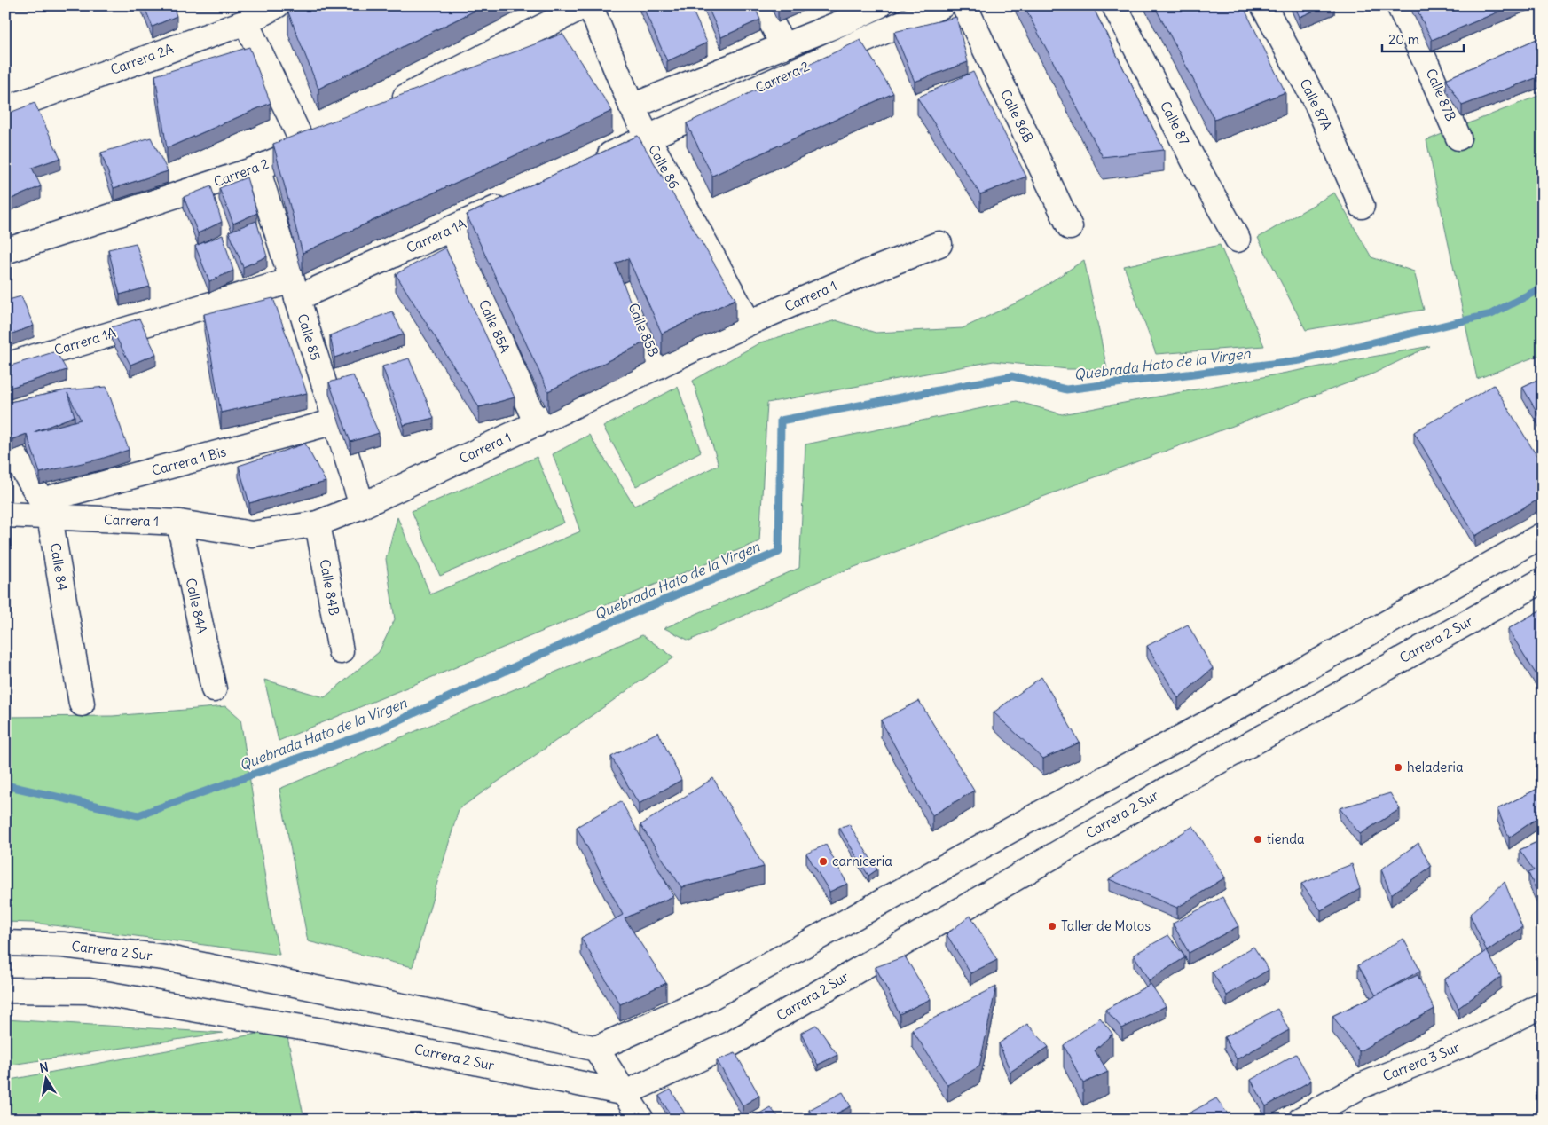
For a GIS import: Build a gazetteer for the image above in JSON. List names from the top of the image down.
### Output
{
  "streets": {
    "street": [
      "Carrera 2A",
      "Carrera 2",
      "Calle 87B",
      "Calle 87A",
      "Calle 86B",
      "Calle 87",
      "Calle 86",
      "Carrera 1A",
      "Carrera 1",
      "Calle 85A",
      "Calle 85B",
      "Calle 85",
      "Carrera 1 Bis",
      "Calle 84",
      "Calle 84B",
      "Calle 84A",
      "Carrera 2 Sur",
      "Carrera 3 Sur"
    ]
  },
  "crossings": [
    ["Carrera 2A", "Carrera 2"],
    ["Carrera 2", "Calle 86"],
    ["Carrera 2", "Calle 85"],
    ["Calle 86", "Carrera 1"],
    ["Carrera 1A", "Calle 85A"],
    ["Carrera 1A", "Calle 85"],
    ["Carrera 1", "Calle 85A"],
    ["Carrera 1", "Calle 85B"],
    ["Carrera 1", "Calle 85"],
    ["Carrera 1", "Carrera 1 Bis"],
    ["Carrera 1", "Calle 84"],
    ["Carrera 1", "Calle 84B"],
    ["Carrera 1", "Calle 84A"],
    ["Calle 85", "Carrera 1 Bis"],
    ["Carrera 1 Bis", "Calle 84"]
  ],
  "water": ["Quebrada Hato de la Virgen"],
  "places": [
    "heladeria",
    "tienda",
    "carniceria",
    "Taller de Motos"
  ],
  "scale_bar": "20 m",
  "north": "top"
}
